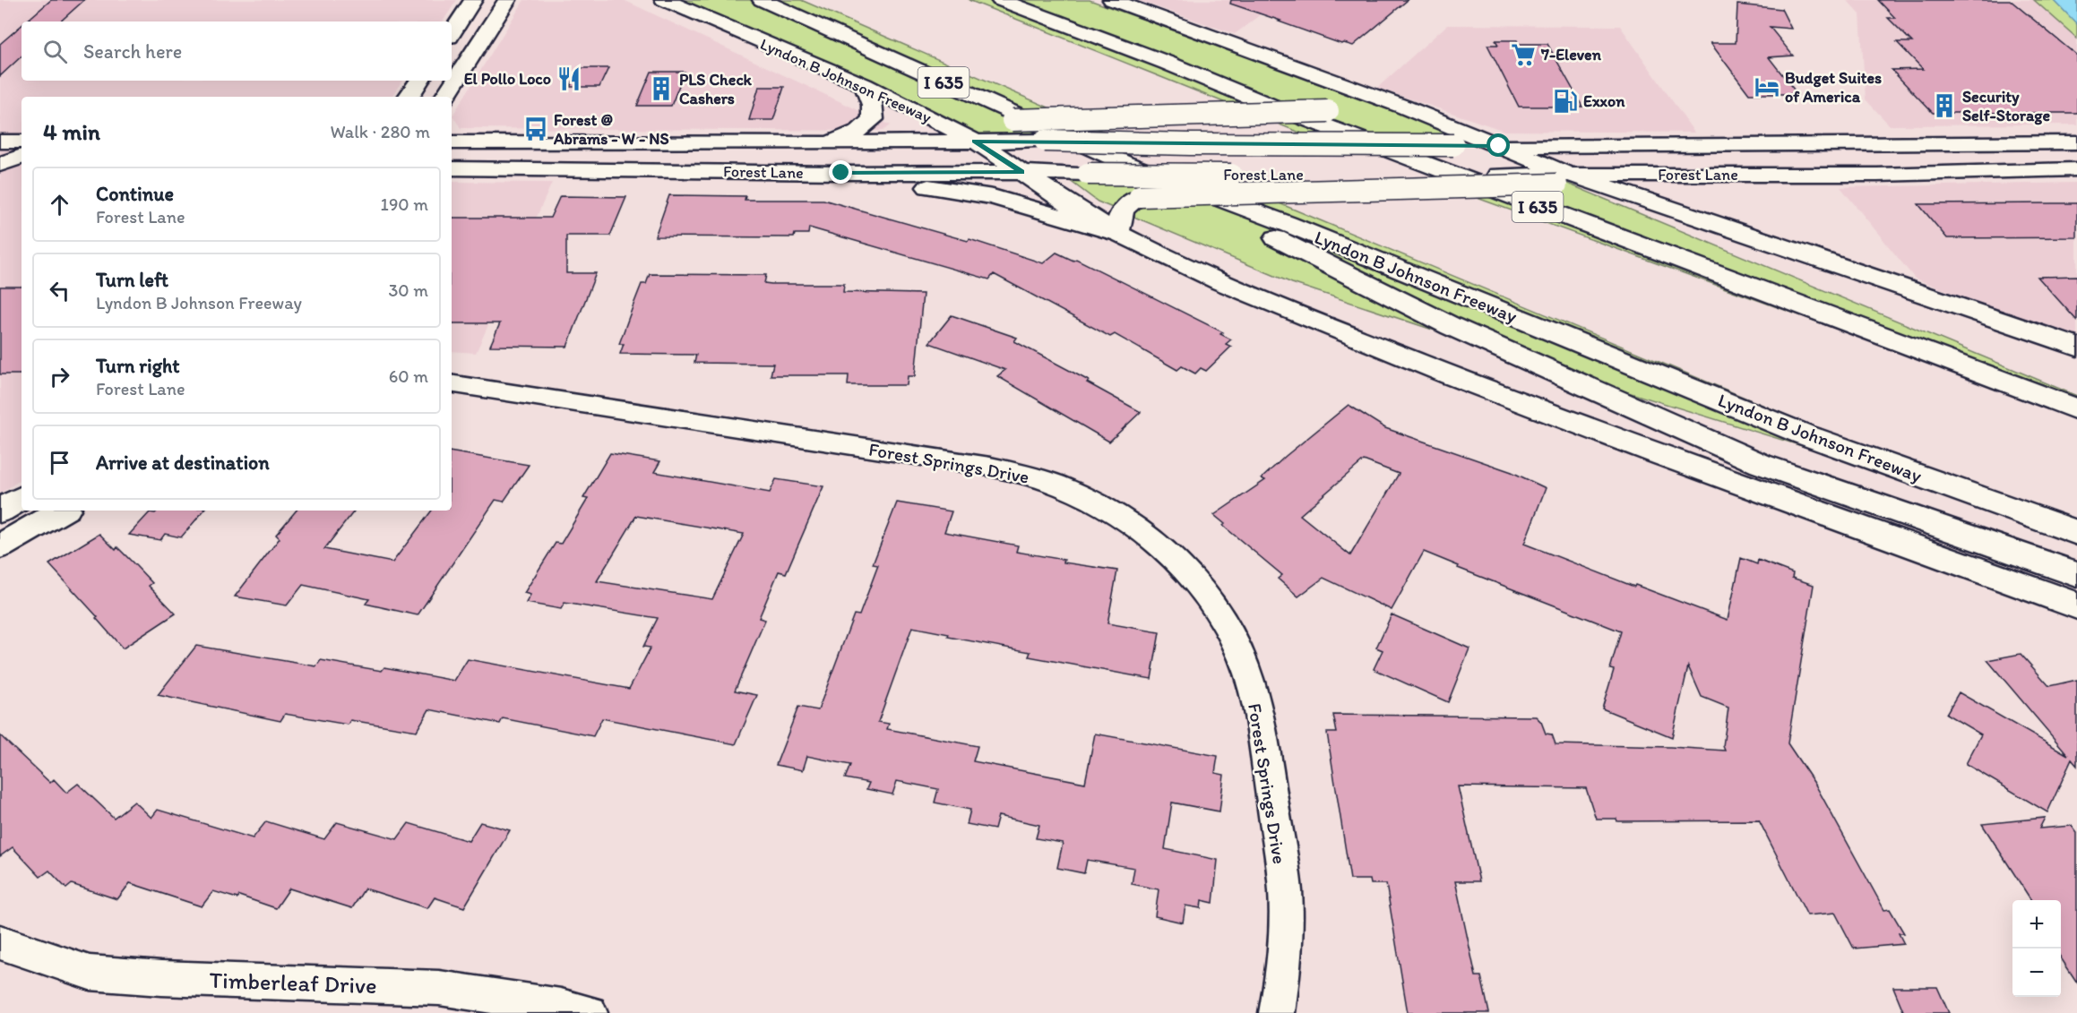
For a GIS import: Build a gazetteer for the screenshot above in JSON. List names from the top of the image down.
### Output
{
  "streets": {
    "main road": ["Lyndon B Johnson Freeway", "I 635", "Forest Lane"],
    "street": ["Forest Springs Drive", "Timberleaf Drive"]
  },
  "crossings": [
    ["Lyndon B Johnson Freeway", "Forest Lane"]
  ],
  "places": {
    "supermarket": ["7-Eleven"],
    "restaurant": ["El Pollo Loco"],
    "hotel": ["Budget Suites of America"],
    "building": ["PLS Check Cashers", "Security Self-Storage"],
    "fuel station": ["Exxon"],
    "bus stop": ["Forest @ Abrams - W - NS"]
  },
  "page": {
    "search": "Search here",
    "heading": ["4 min", "Walk · 280 m"],
    "list": [
      ["Continue", "Forest Lane", "190 m"],
      ["Turn left", "Lyndon B Johnson Freeway", "30 m"],
      ["Turn right", "Forest Lane", "60 m"],
      "Arrive at destination"
    ],
    "map_buttons": ["+", "−"]
  }
}
